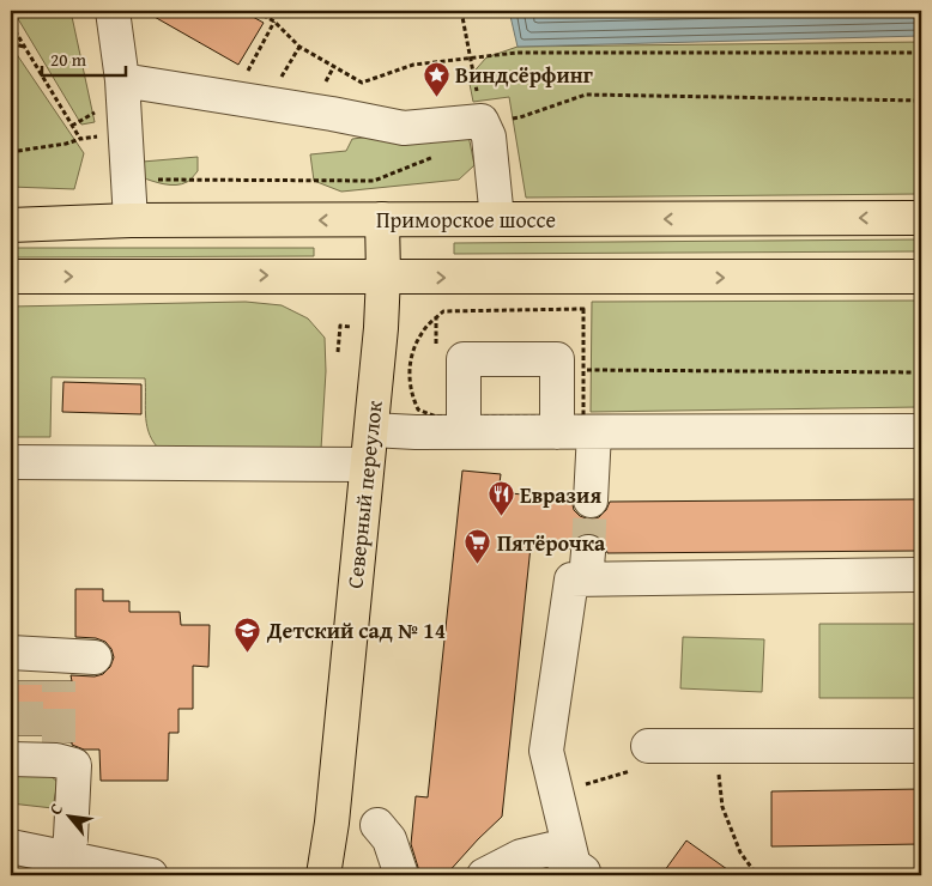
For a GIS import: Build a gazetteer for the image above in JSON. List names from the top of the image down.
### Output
{
  "streets": {
    "main road": ["Приморское шоссе", "Северный переулок"]
  },
  "crossings": [
    ["Приморское шоссе", "Северный переулок"]
  ],
  "places": {
    "place": ["Виндсёрфинг"],
    "restaurant": ["Евразия"],
    "supermarket": ["Пятёрочка"],
    "school or university": ["Детский сад № 14"]
  },
  "scale_bar": "20 m",
  "north": "top left"
}
